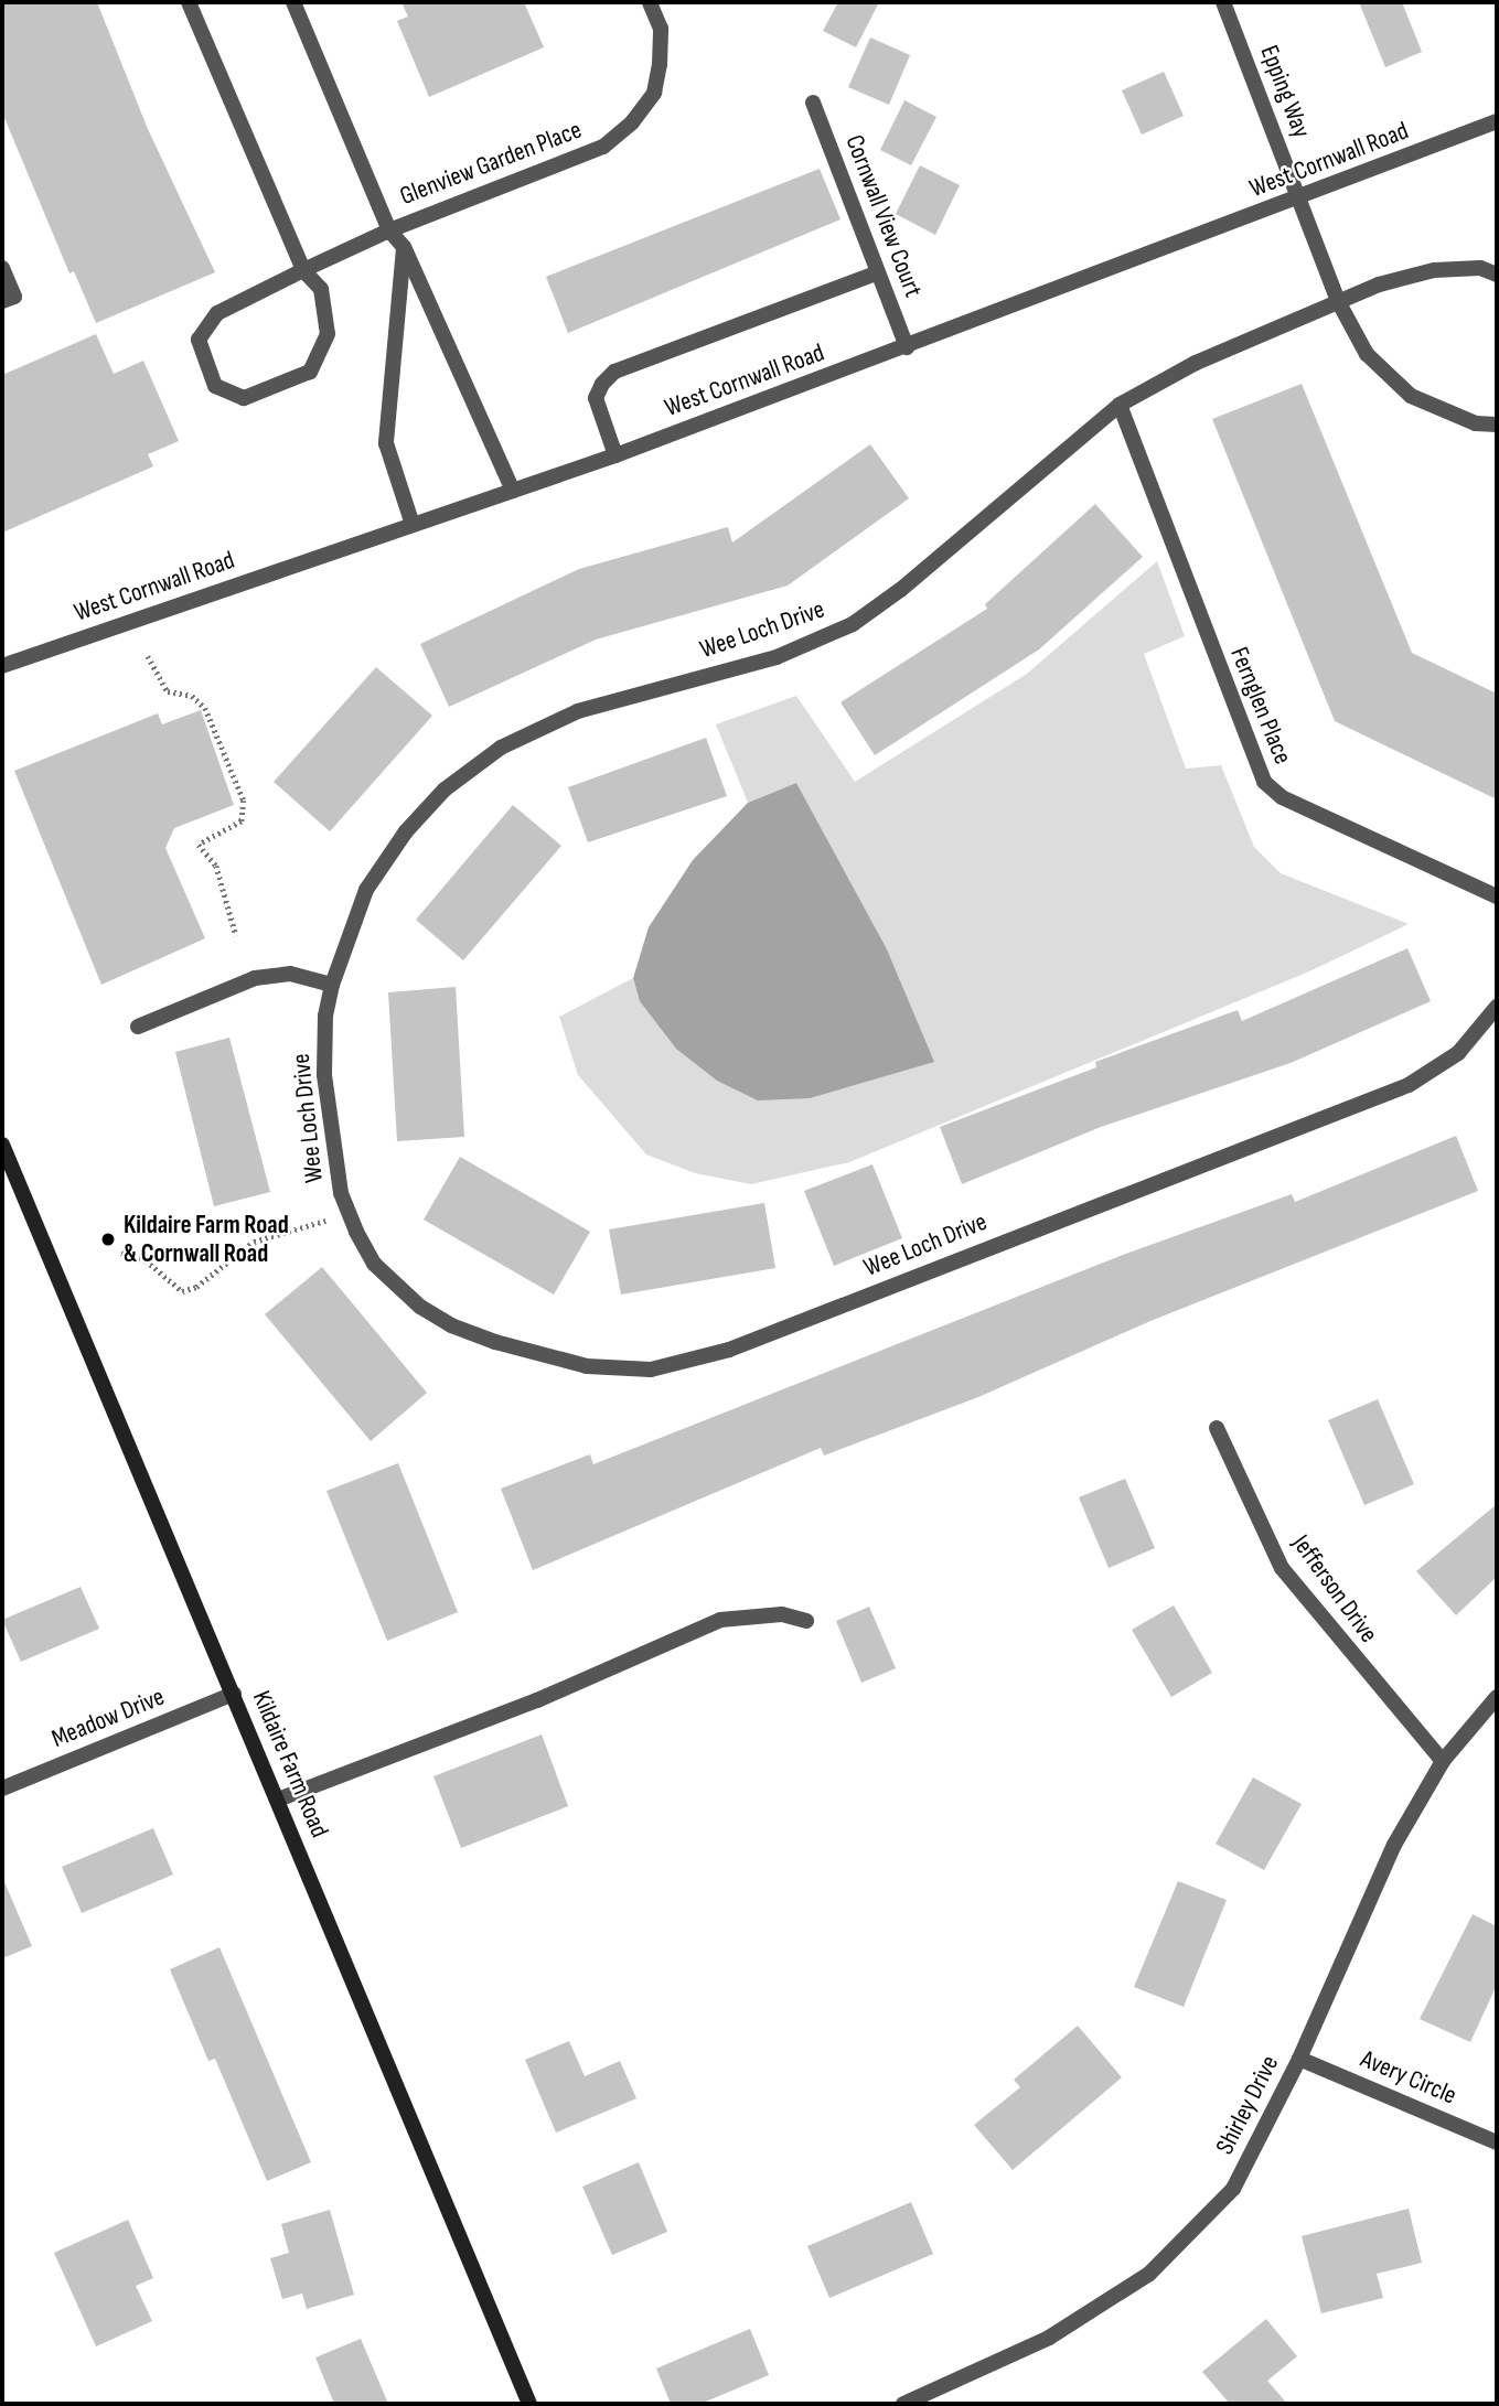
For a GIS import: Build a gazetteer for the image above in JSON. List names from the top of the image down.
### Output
{
  "streets": {
    "main road": ["Kildaire Farm Road"],
    "street": [
      "Epping Way",
      "West Cornwall Road",
      "Glenview Garden Place",
      "Cornwall View Court",
      "Wee Loch Drive",
      "Fernglen Place",
      "Jefferson Drive",
      "Meadow Drive",
      "Avery Circle",
      "Shirley Drive"
    ]
  },
  "crossings": [
    ["Epping Way", "West Cornwall Road"],
    ["Epping Way", "Wee Loch Drive"],
    ["West Cornwall Road", "Glenview Garden Place"],
    ["West Cornwall Road", "Cornwall View Court"],
    ["Wee Loch Drive", "Fernglen Place"],
    ["Jefferson Drive", "Shirley Drive"],
    ["Meadow Drive", "Kildaire Farm Road"],
    ["Avery Circle", "Shirley Drive"]
  ],
  "places": ["Kildaire Farm Road & Cornwall Road"]
}
